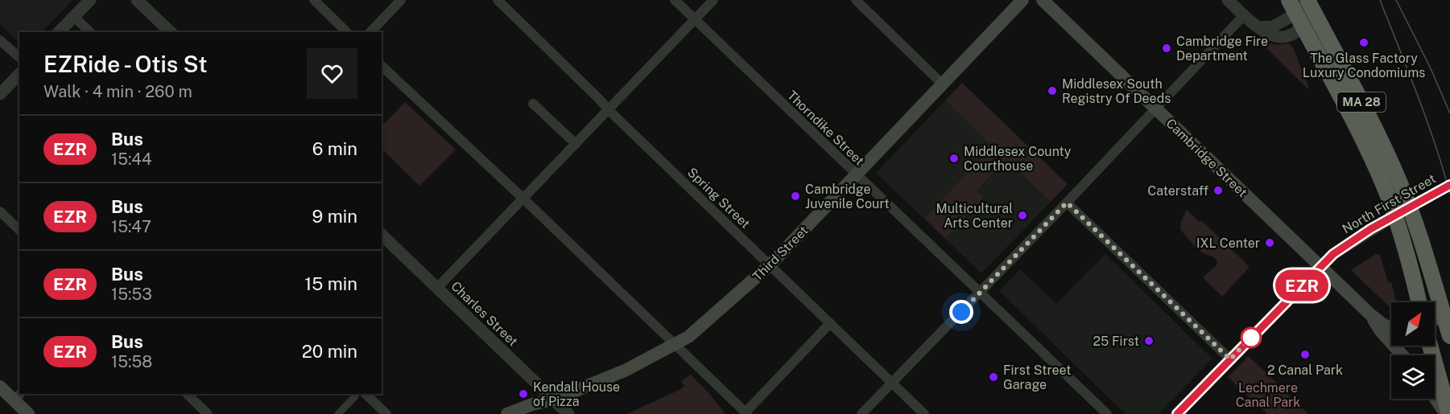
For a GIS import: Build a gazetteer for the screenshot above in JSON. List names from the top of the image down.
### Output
{
  "streets": {
    "highway": ["MA 28"],
    "main road": ["Cambridge Street", "Third Street"],
    "street": [
      "Thorndike Street",
      "Spring Street",
      "North First Street",
      "Charles Street"
    ]
  },
  "crossings": [
    ["MA 28", "North First Street"],
    ["Thorndike Street", "Third Street"],
    ["Cambridge Street", "North First Street"],
    ["Spring Street", "Third Street"],
    ["Third Street", "Charles Street"]
  ],
  "parks": ["Lechmere Canal Park"],
  "places": [
    "The Glass Factory Luxury Condomiums",
    "Cambridge Fire Department",
    "Middlesex South Registry Of Deeds",
    "Middlesex County Courthouse",
    "Caterstaff",
    "Cambridge Juvenile Court",
    "Multicultural Arts Center",
    "IXL Center",
    "25 First",
    "2 Canal Park",
    "First Street Garage",
    "Kendall House of Pizza"
  ],
  "lines": ["bus line EZR"],
  "north": "top right",
  "page": {
    "on_map": "EZR",
    "heading": ["EZRide - Otis St", "Walk · 4 min · 260 m"],
    "list": [
      {
        "mark": "EZR",
        "name": "Bus",
        "note": "15:44",
        "value": "6 min"
      },
      {
        "mark": "EZR",
        "name": "Bus",
        "note": "15:47",
        "value": "9 min"
      },
      {
        "mark": "EZR",
        "name": "Bus",
        "note": "15:53",
        "value": "15 min"
      },
      {
        "mark": "EZR",
        "name": "Bus",
        "note": "15:58",
        "value": "20 min"
      }
    ]
  }
}
